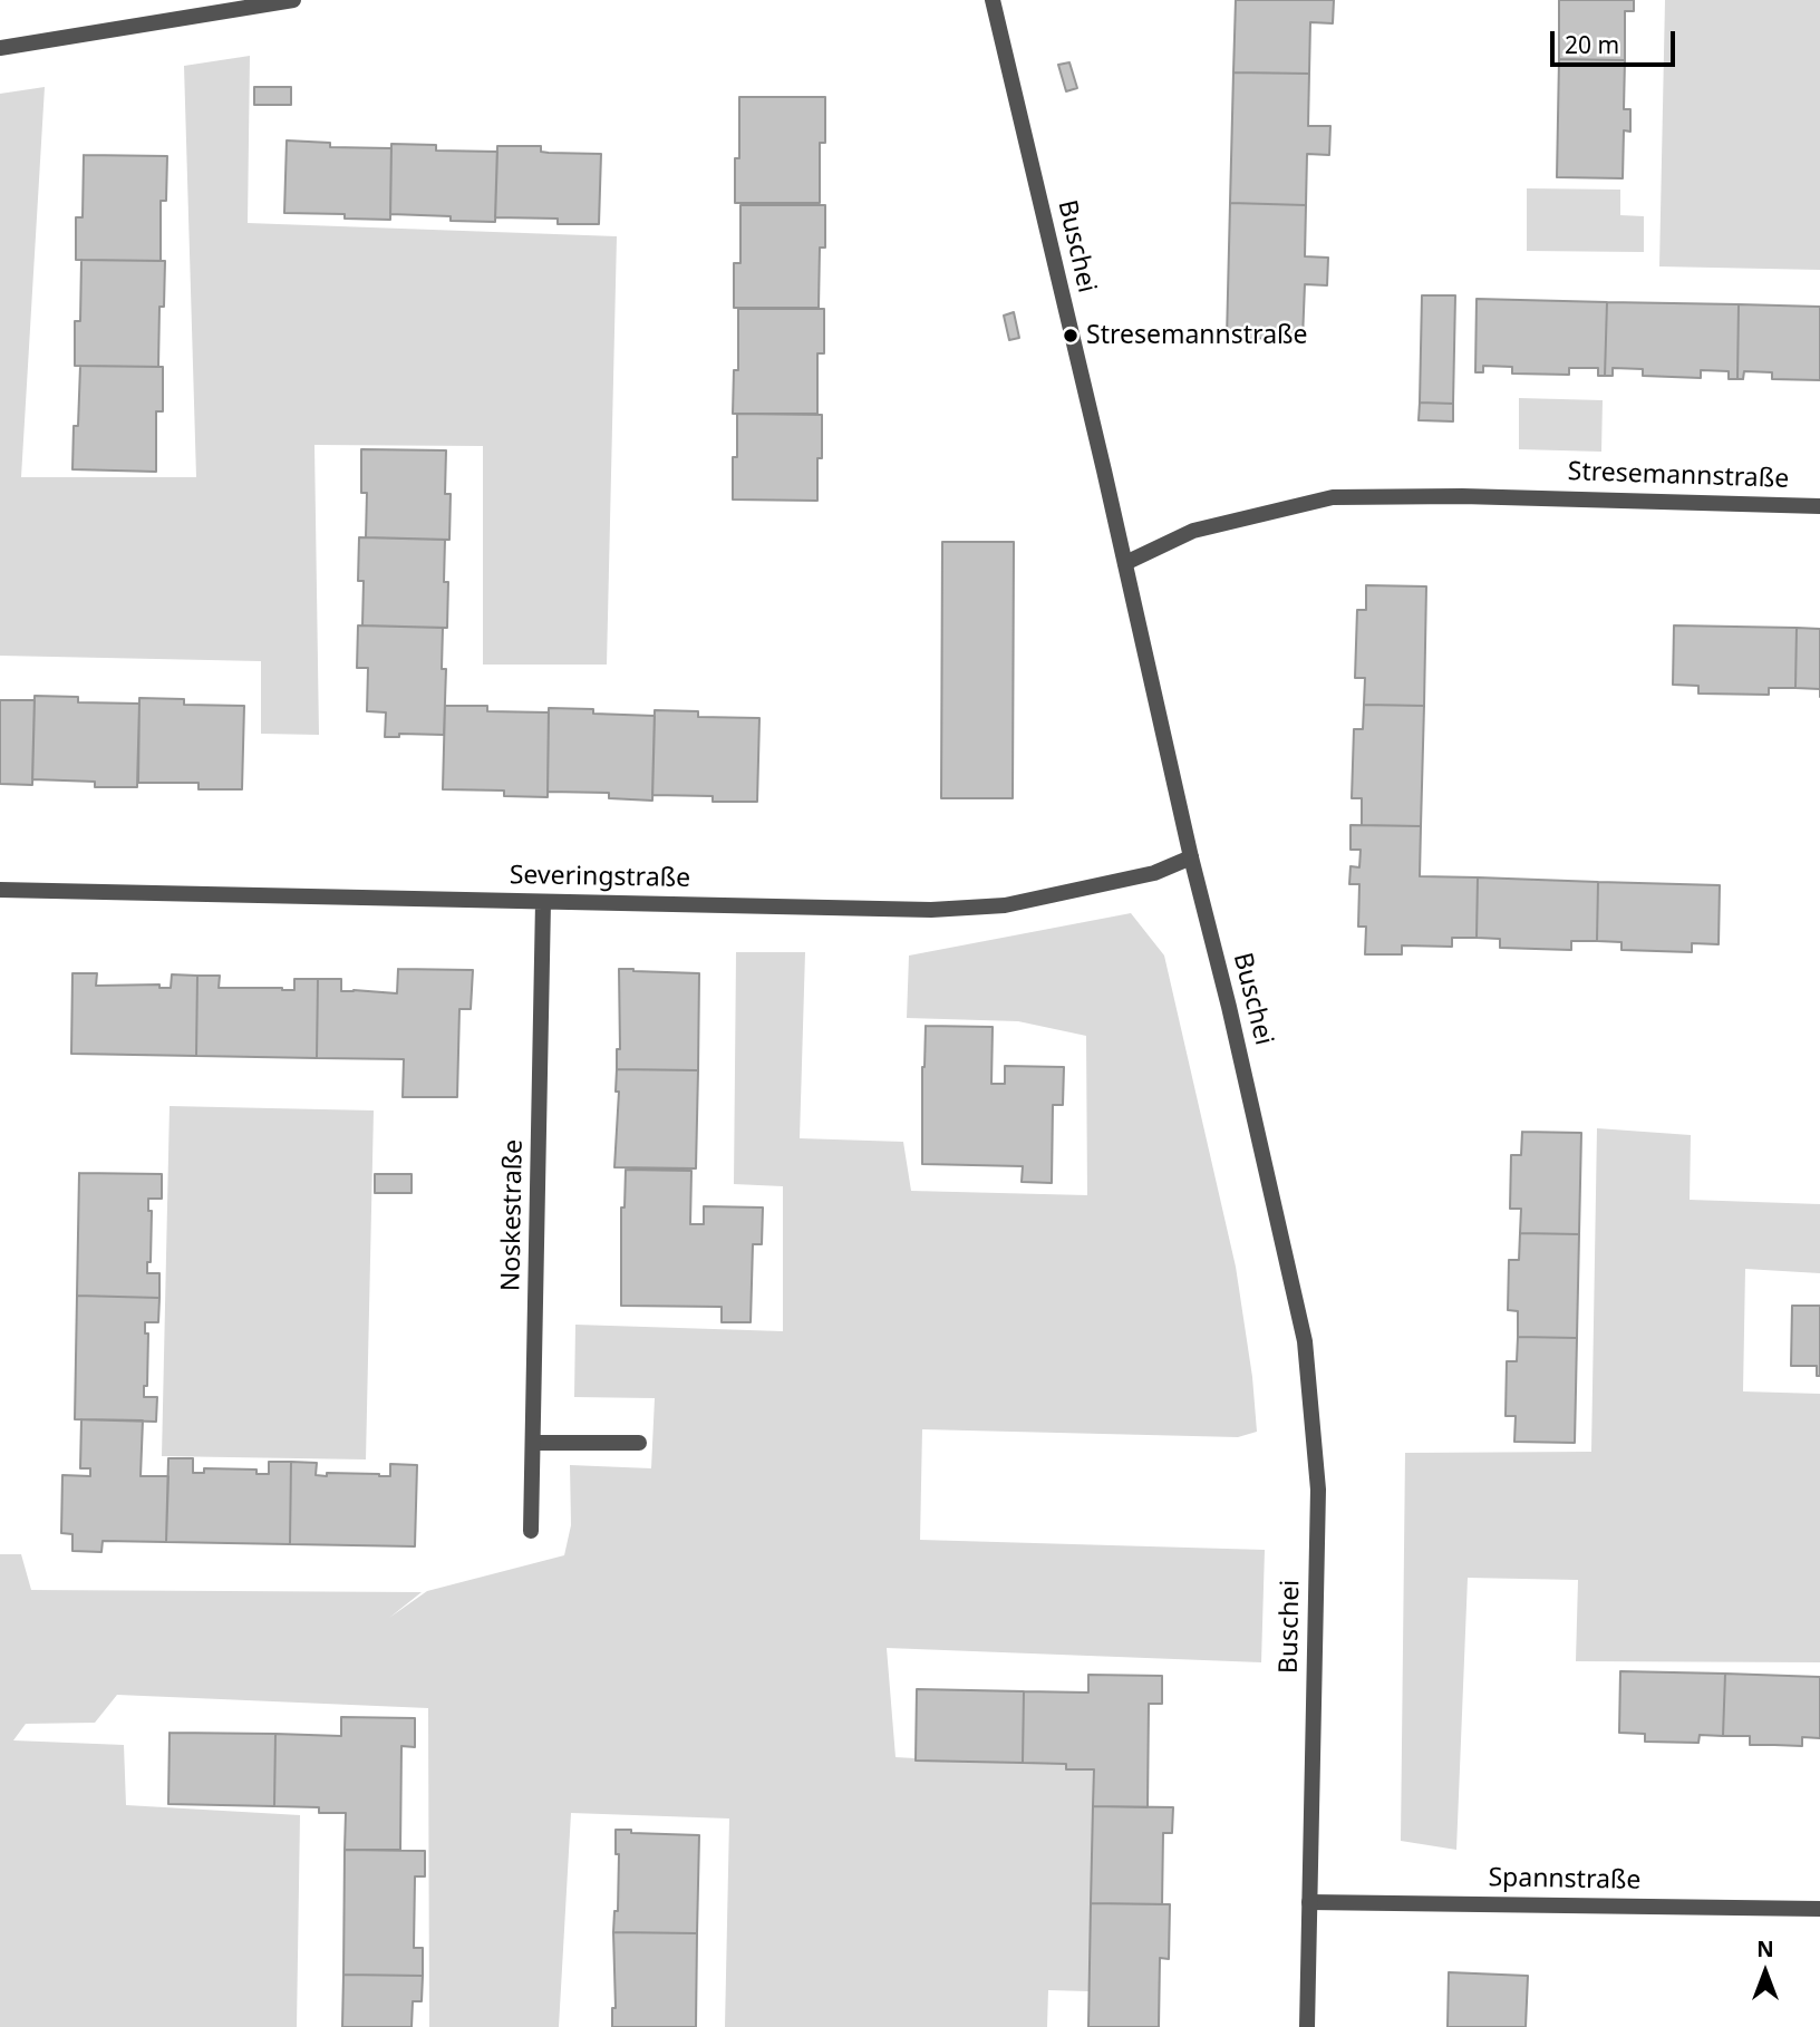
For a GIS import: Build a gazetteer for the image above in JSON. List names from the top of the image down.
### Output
{
  "streets": {
    "street": [
      "Buschei",
      "Stresemannstraße",
      "Severingstraße",
      "Noskestraße",
      "Spannstraße"
    ]
  },
  "crossings": [
    ["Buschei", "Stresemannstraße"],
    ["Buschei", "Severingstraße"],
    ["Buschei", "Spannstraße"],
    ["Severingstraße", "Noskestraße"]
  ],
  "places": ["Stresemannstraße"],
  "scale_bar": "20 m",
  "north": "top"
}
